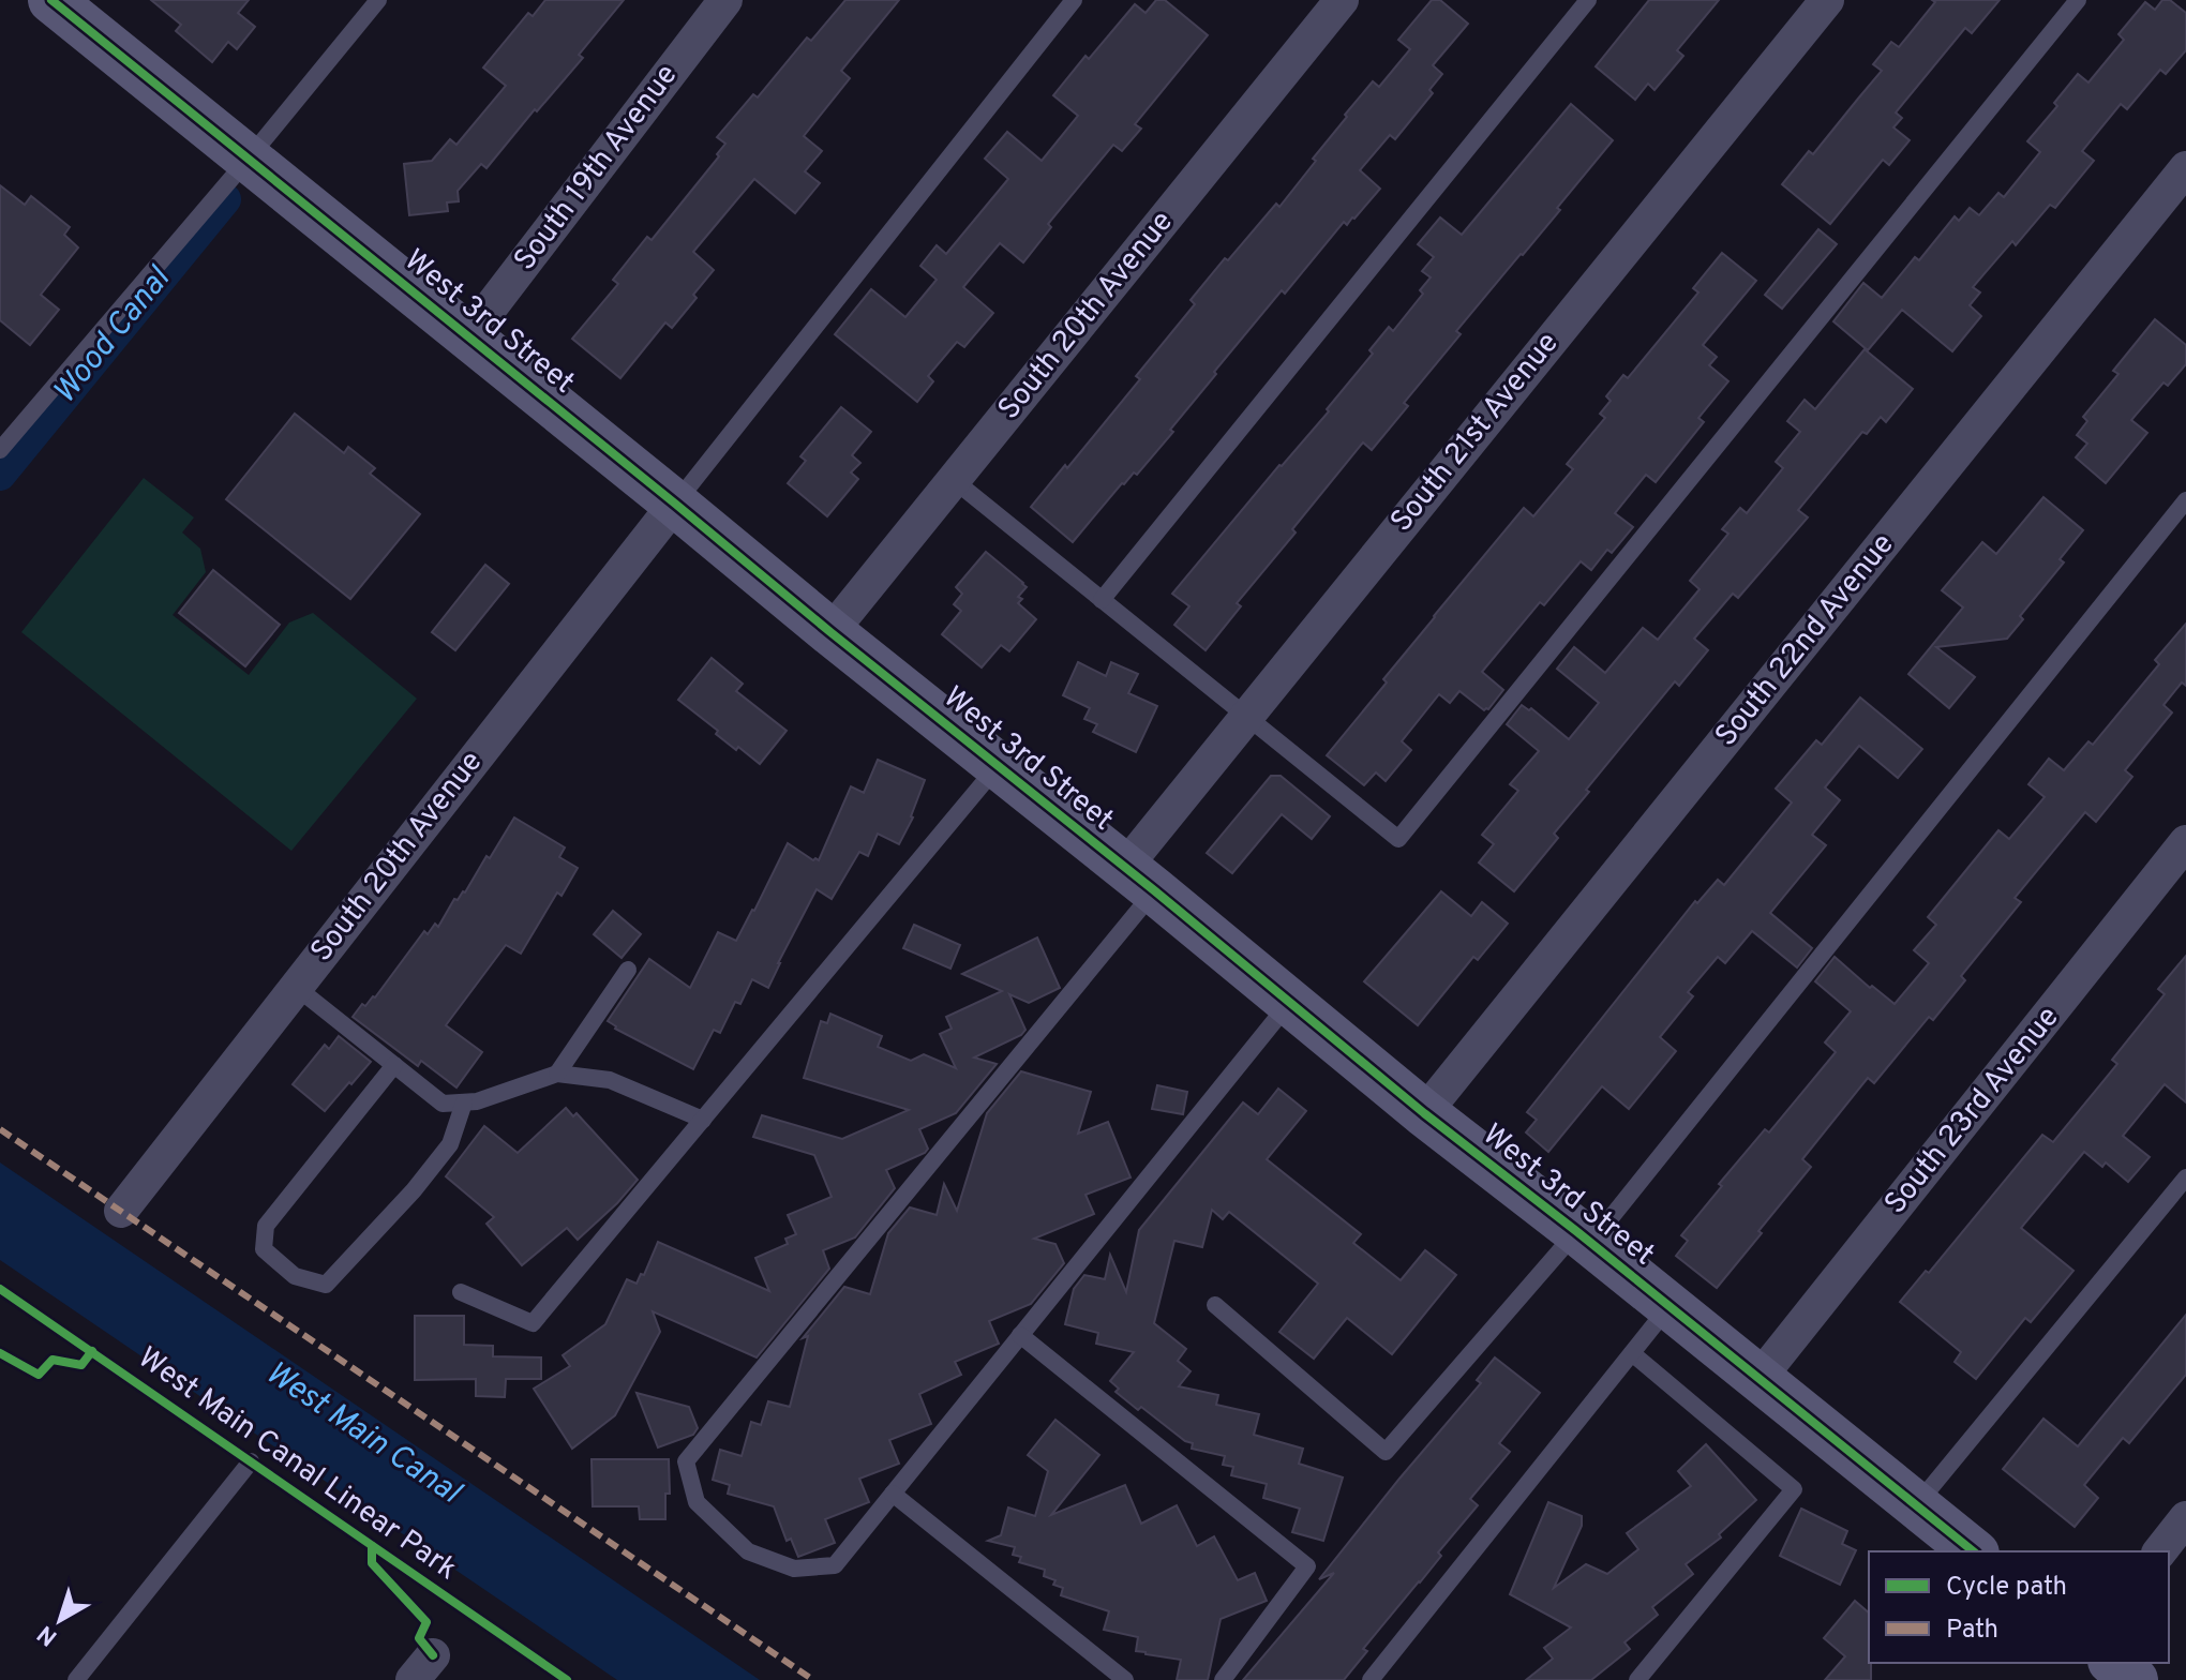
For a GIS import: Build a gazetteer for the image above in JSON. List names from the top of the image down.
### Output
{
  "streets": {
    "street": [
      "South 19th Avenue",
      "South 20th Avenue",
      "West 3rd Street",
      "South 21st Avenue",
      "South 22nd Avenue",
      "South 23rd Avenue"
    ],
    "cycle path": ["West Main Canal Linear Park"]
  },
  "crossings": [
    ["South 19th Avenue", "West 3rd Street"],
    ["South 20th Avenue", "West 3rd Street"],
    ["West 3rd Street", "South 21st Avenue"],
    ["West 3rd Street", "South 22nd Avenue"],
    ["West 3rd Street", "South 23rd Avenue"]
  ],
  "water": ["Wood Canal", "West Main Canal"],
  "legend": ["Cycle path", "Path"],
  "north": "bottom left"
}
